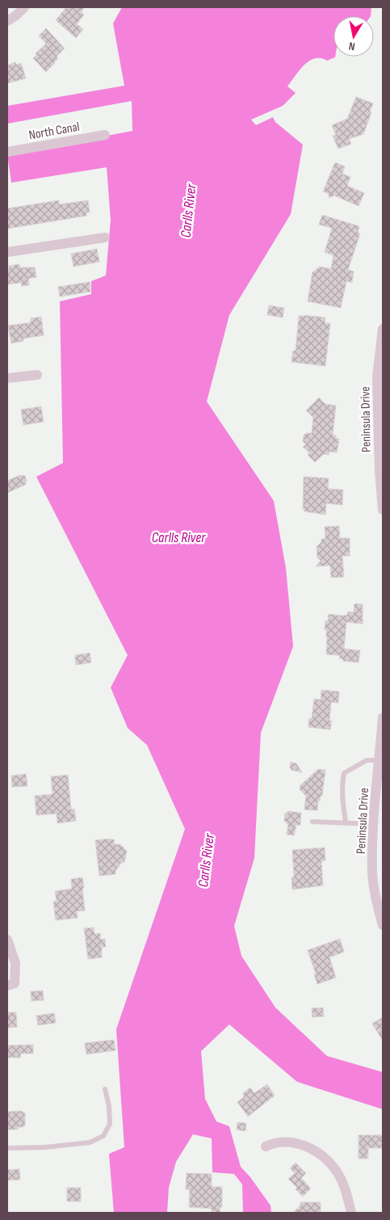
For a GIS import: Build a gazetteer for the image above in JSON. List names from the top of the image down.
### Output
{
  "streets": {
    "street": ["North Canal", "Peninsula Drive"]
  },
  "water": ["Carlls River"],
  "north": "bottom"
}
